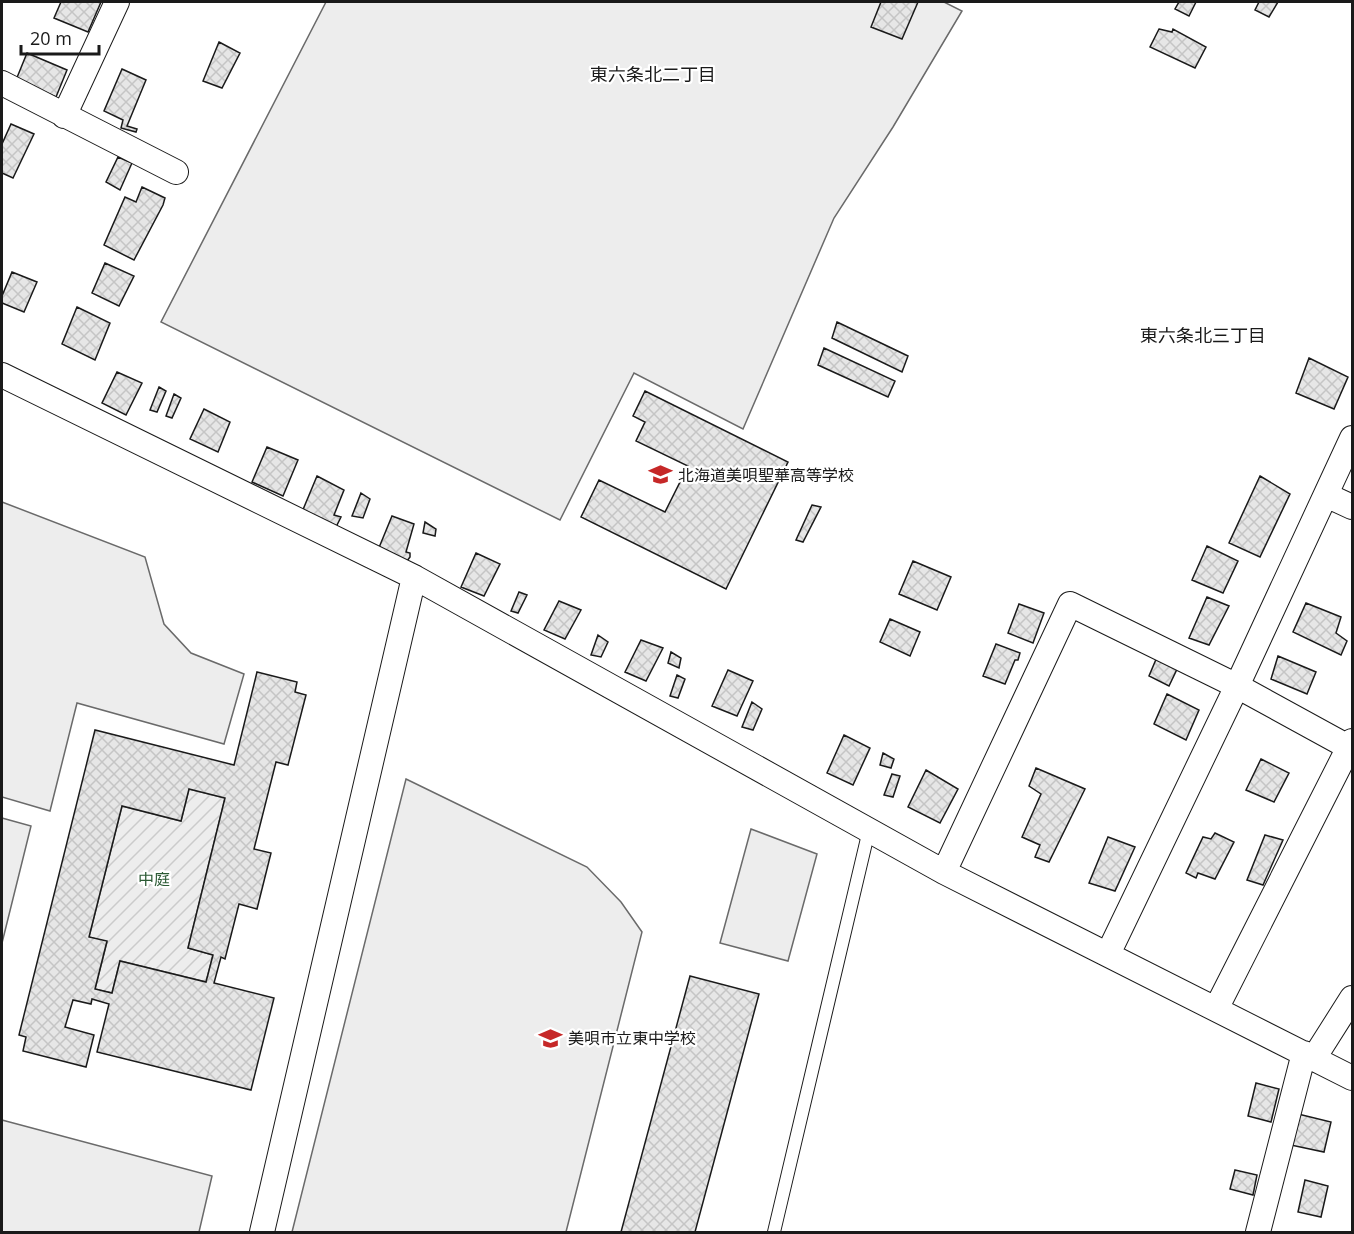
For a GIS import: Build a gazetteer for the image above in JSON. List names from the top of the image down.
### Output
{
  "districts": ["東六条北二丁目", "東六条北三丁目"],
  "parks": ["中庭"],
  "places": {
    "school or university": ["北海道美唄聖華高等学校", "美唄市立東中学校"]
  },
  "scale_bar": "20 m"
}
